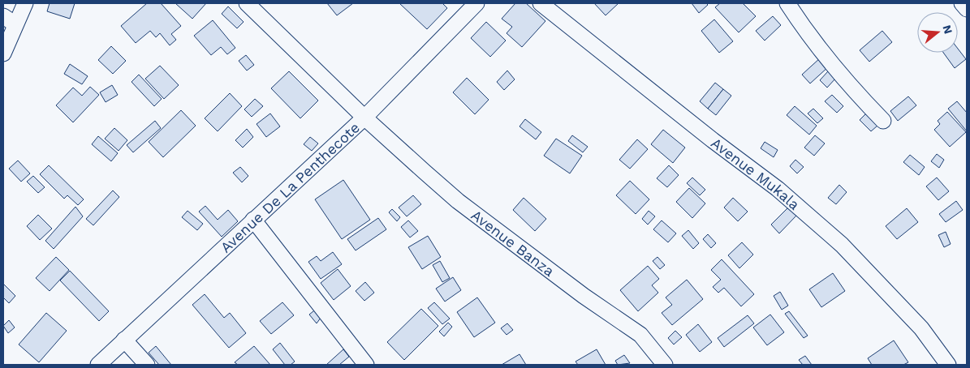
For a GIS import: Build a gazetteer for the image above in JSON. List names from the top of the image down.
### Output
{
  "streets": {
    "street": ["Avenue Mukala", "Avenue De La Penthecote", "Avenue Banza"]
  },
  "crossings": [
    ["Avenue De La Penthecote", "Avenue Banza"]
  ],
  "north": "right"
}
